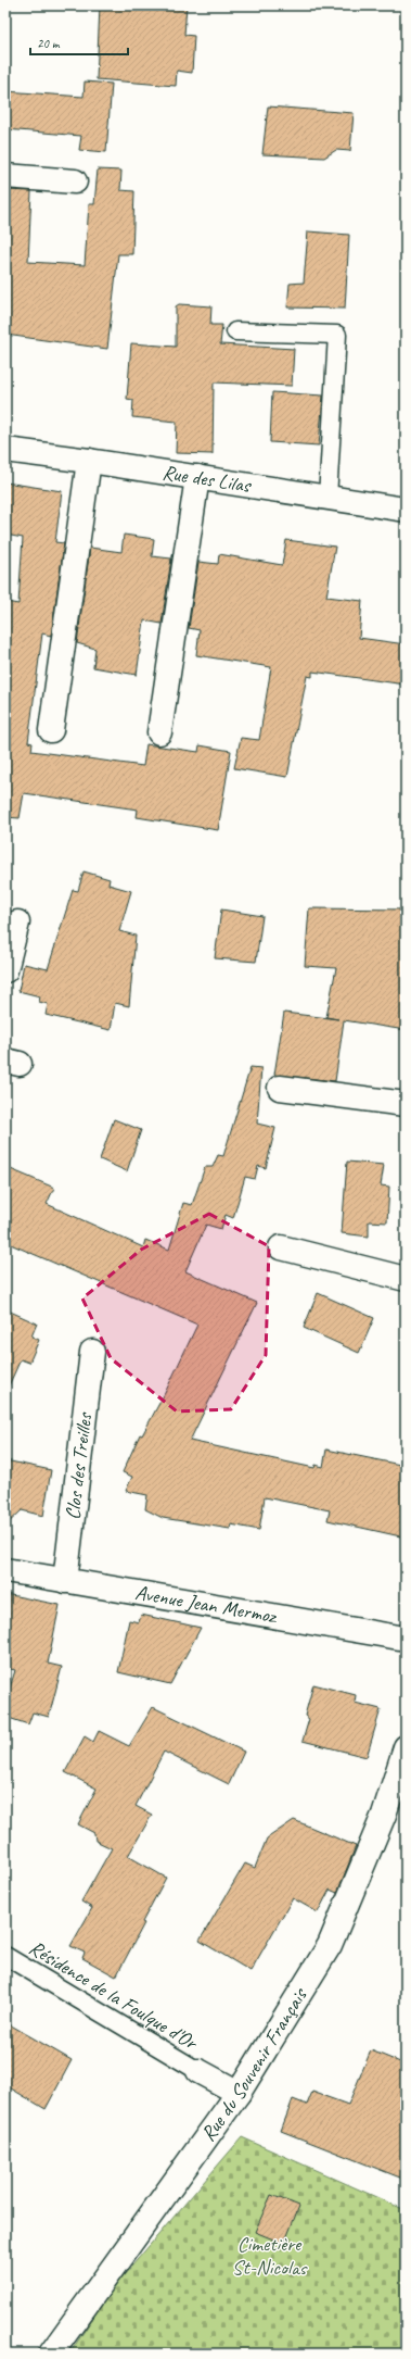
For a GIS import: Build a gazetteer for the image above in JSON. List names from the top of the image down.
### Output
{
  "streets": {
    "street": [
      "Rue des Lilas",
      "Clos des Treilles",
      "Avenue Jean Mermoz",
      "Rue du Souvenir Français"
    ],
    "lane": ["Résidence de la Foulque d'Or"]
  },
  "crossings": [
    ["Clos des Treilles", "Avenue Jean Mermoz"]
  ],
  "parks": ["Cimetière St-Nicolas"],
  "scale_bar": "20 m"
}
